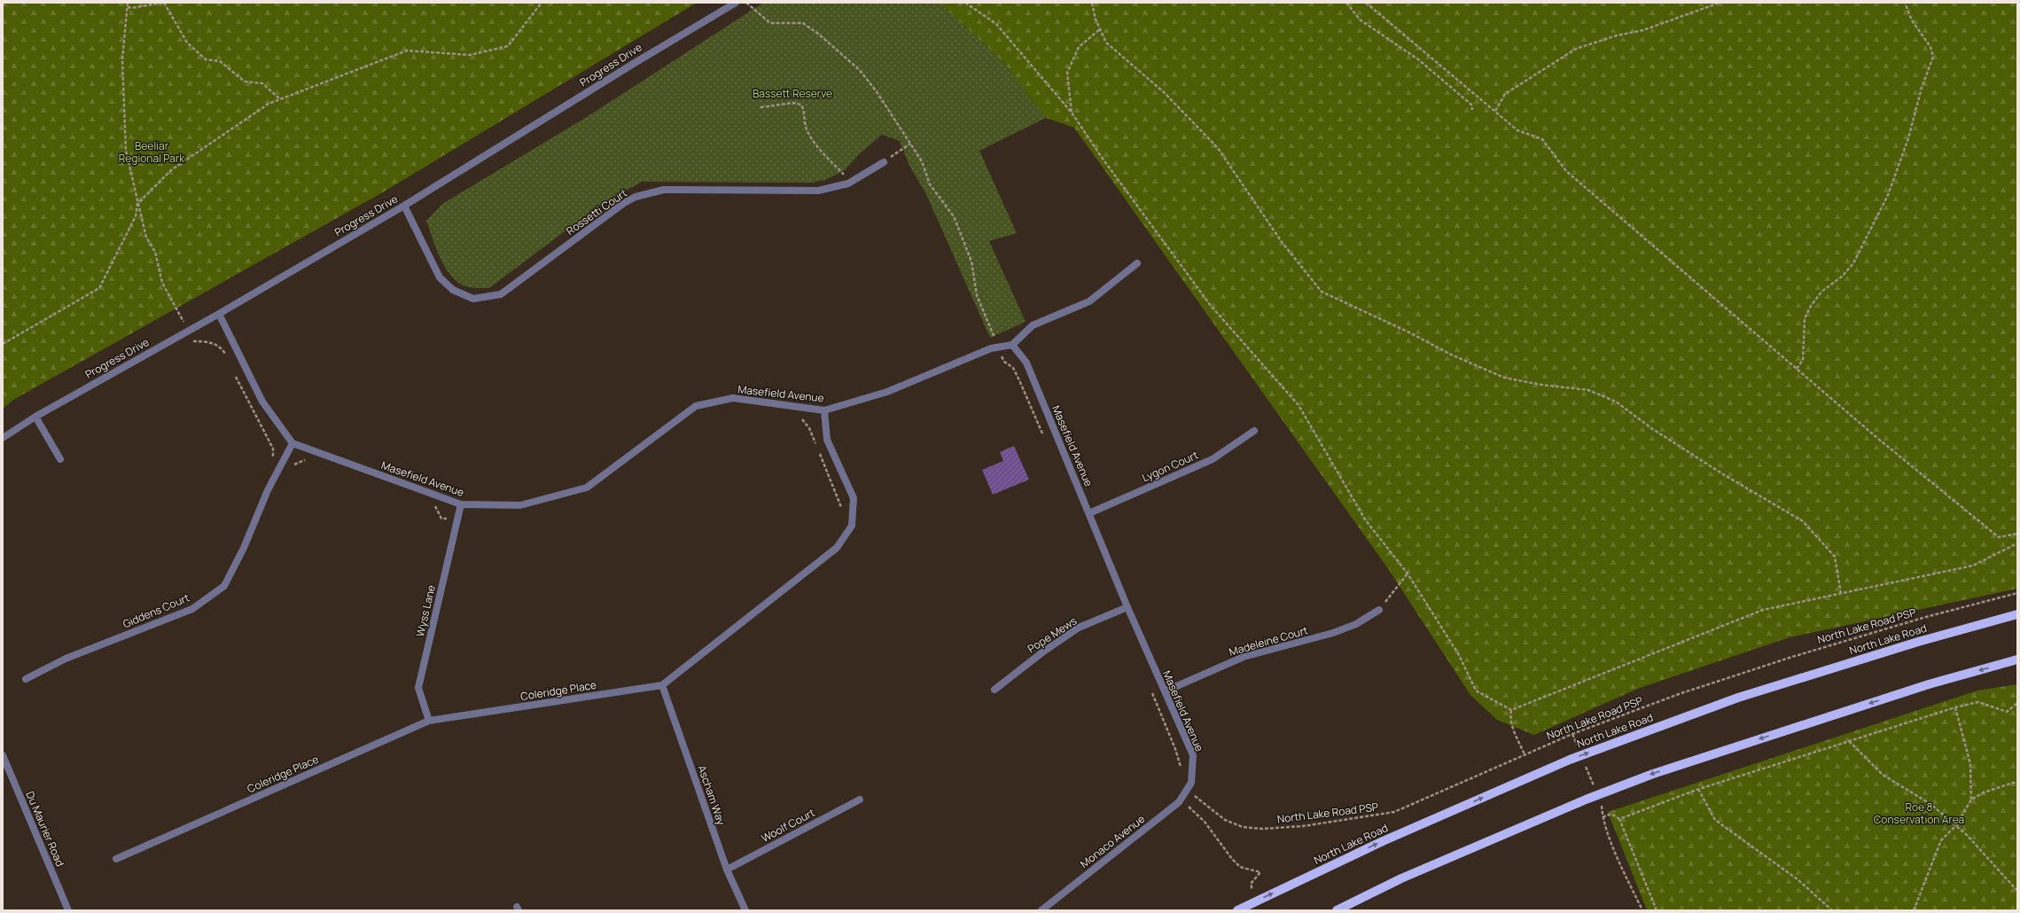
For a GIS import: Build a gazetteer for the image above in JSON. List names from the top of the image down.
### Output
{
  "streets": {
    "main road": ["North Lake Road"],
    "street": [
      "Progress Drive",
      "Rossetti Court",
      "Masefield Avenue",
      "Lygon Court",
      "Giddens Court",
      "Wyss Lane",
      "Pope Mews",
      "Madeleine Court",
      "Coleridge Place",
      "Ascham Way",
      "Woolf Court",
      "Du Maurier Road",
      "Monaco Avenue"
    ],
    "path": ["North Lake Road PSP"]
  },
  "crossings": [
    ["Progress Drive", "Rossetti Court"],
    ["Masefield Avenue", "Lygon Court"],
    ["Masefield Avenue", "Giddens Court"],
    ["Masefield Avenue", "Wyss Lane"],
    ["Masefield Avenue", "North Lake Road PSP"],
    ["Masefield Avenue", "Pope Mews"],
    ["Masefield Avenue", "Madeleine Court"],
    ["Masefield Avenue", "Coleridge Place"],
    ["Masefield Avenue", "Monaco Avenue"],
    ["Wyss Lane", "Coleridge Place"],
    ["North Lake Road PSP", "Monaco Avenue"],
    ["Coleridge Place", "Ascham Way"],
    ["Ascham Way", "Woolf Court"]
  ],
  "parks": ["Bassett Reserve", "Beeliar Regional Park", "Roe 8 Conservation Area"]
}
